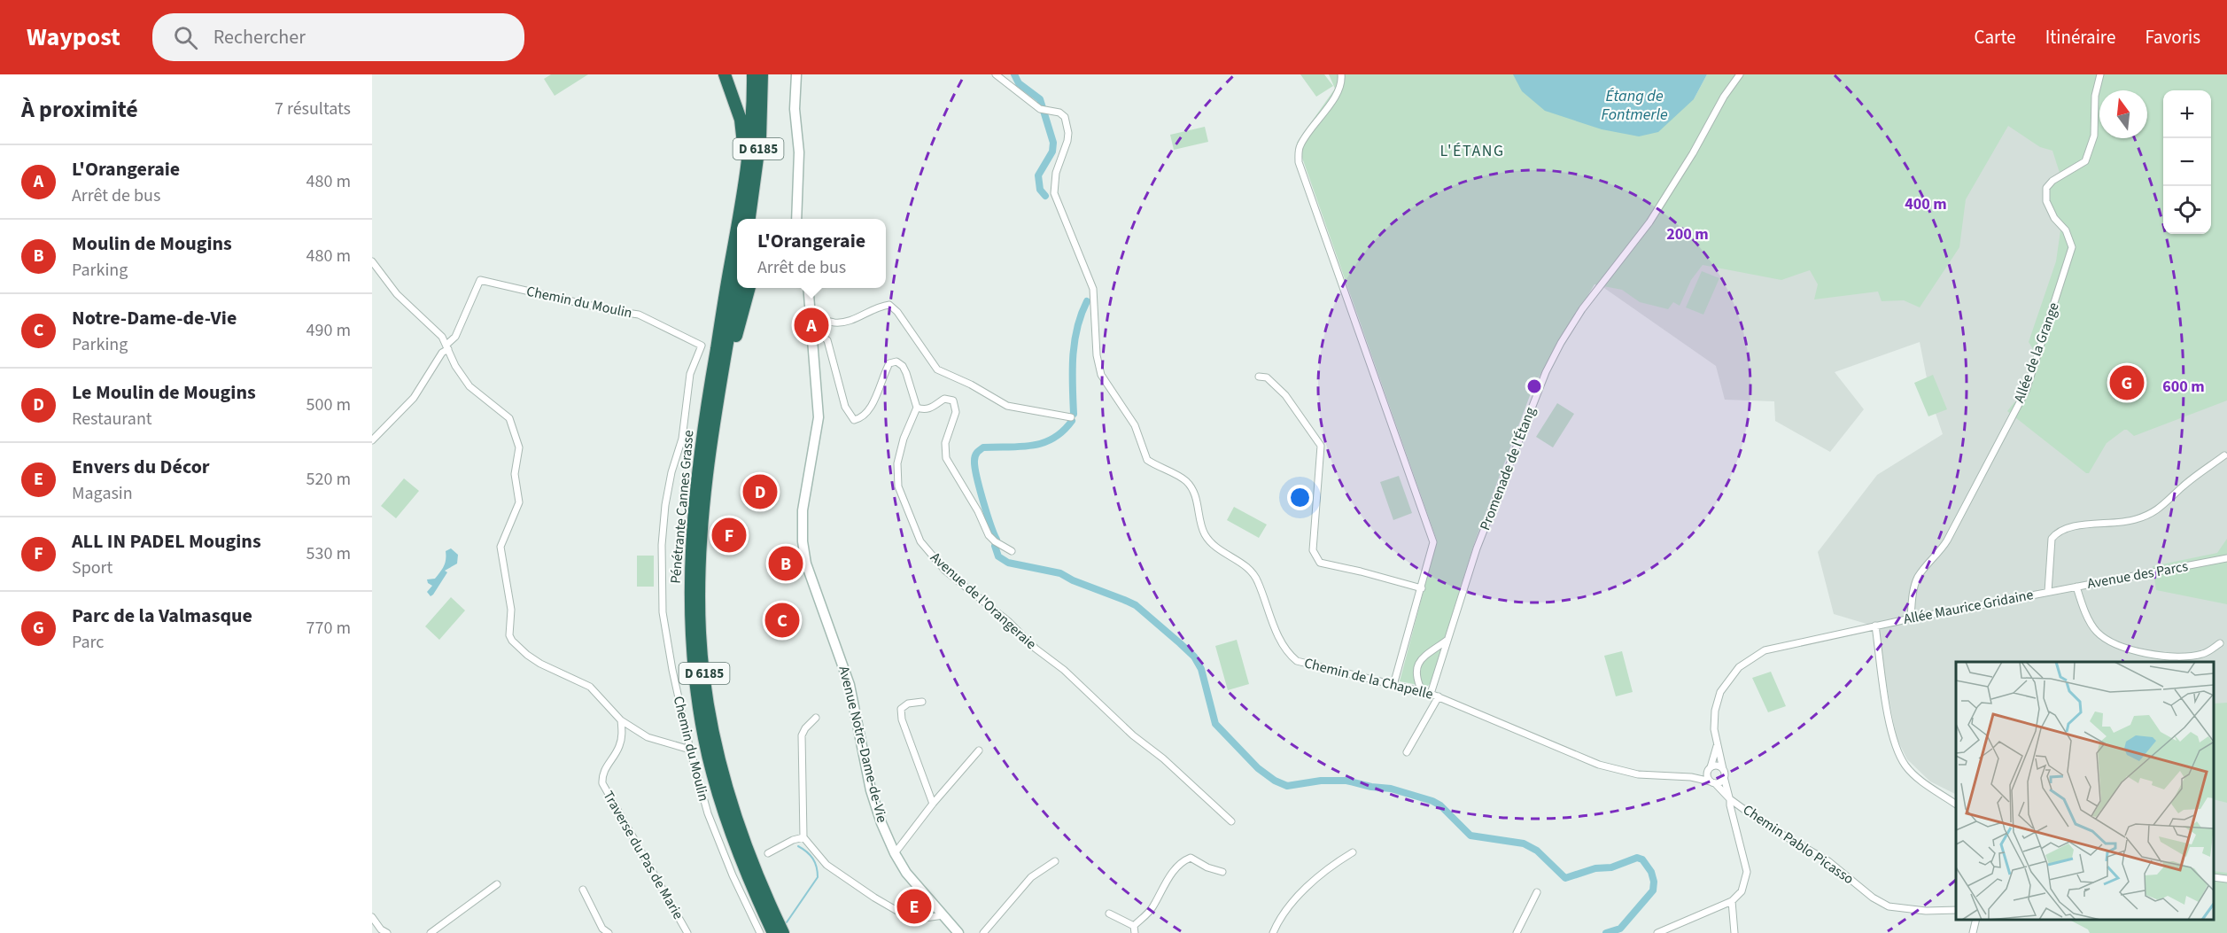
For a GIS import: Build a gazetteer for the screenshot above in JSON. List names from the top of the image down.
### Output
{
  "streets": {
    "highway": ["D 6185", "Pénétrante Cannes Grasse"],
    "main road": ["Avenue Notre-Dame-de-Vie"],
    "street": [
      "Chemin du Moulin",
      "Allée de la Grange",
      "Promenade de l'Étang",
      "Avenue des Parcs",
      "Avenue de l'Orangeraie",
      "Allée Maurice Gridaine",
      "Chemin de la Chapelle",
      "Chemin Pablo Picasso",
      "Traverse du Pas de Marie"
    ]
  },
  "crossings": [
    ["Allée de la Grange", "Allée Maurice Gridaine"],
    ["Promenade de l'Étang", "Chemin de la Chapelle"],
    ["Avenue des Parcs", "Allée Maurice Gridaine"],
    ["Chemin de la Chapelle", "Chemin Pablo Picasso"]
  ],
  "districts": ["L'ÉTANG"],
  "water": ["Étang de Fontmerle"],
  "north": "top",
  "page": {
    "header": "Waypost",
    "search": "Rechercher",
    "nav": ["Carte", "Itinéraire", "Favoris"],
    "heading": ["À proximité", "7 résultats"],
    "map_buttons": ["+", "−"],
    "list": [
      {
        "mark": "A",
        "name": "L'Orangeraie",
        "note": "Arrêt de bus",
        "value": "480 m"
      },
      {
        "mark": "B",
        "name": "Moulin de Mougins",
        "note": "Parking",
        "value": "480 m"
      },
      {
        "mark": "C",
        "name": "Notre-Dame-de-Vie",
        "note": "Parking",
        "value": "490 m"
      },
      {
        "mark": "D",
        "name": "Le Moulin de Mougins",
        "note": "Restaurant",
        "value": "500 m"
      },
      {
        "mark": "E",
        "name": "Envers du Décor",
        "note": "Magasin",
        "value": "520 m"
      },
      {
        "mark": "F",
        "name": "ALL IN PADEL Mougins",
        "note": "Sport",
        "value": "530 m"
      },
      {
        "mark": "G",
        "name": "Parc de la Valmasque",
        "note": "Parc",
        "value": "770 m"
      }
    ],
    "popup": ["L'Orangeraie", "Arrêt de bus"],
    "pins": [
      "A",
      "G",
      "D",
      "F",
      "B",
      "C",
      "E"
    ]
  },
  "rings": ["400 m", "200 m", "600 m"]
}
